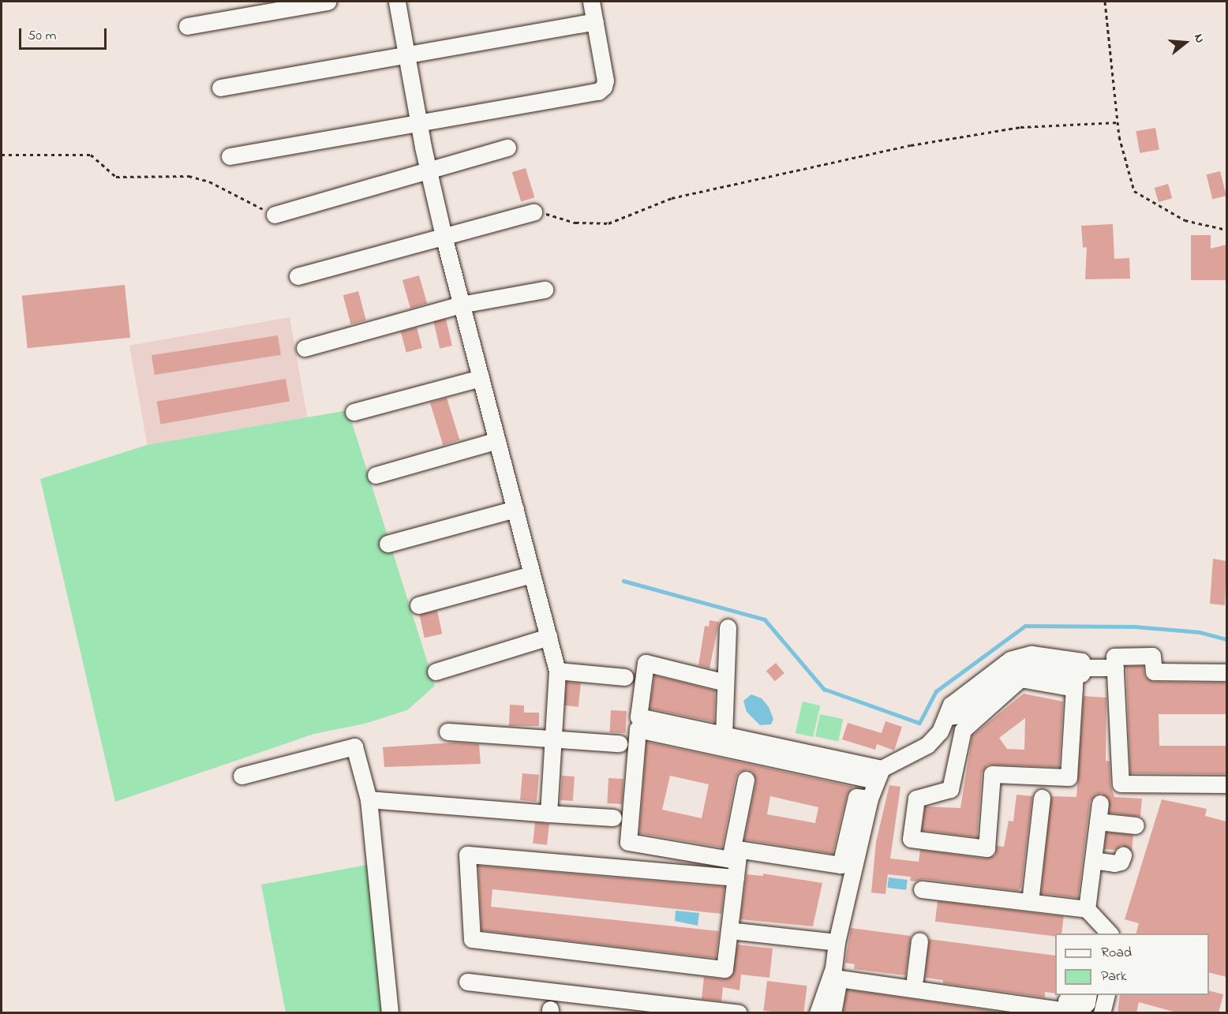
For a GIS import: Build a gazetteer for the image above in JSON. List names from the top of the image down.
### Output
{
  "legend": ["Road", "Park"],
  "scale_bar": "50 m",
  "north": "right"
}
